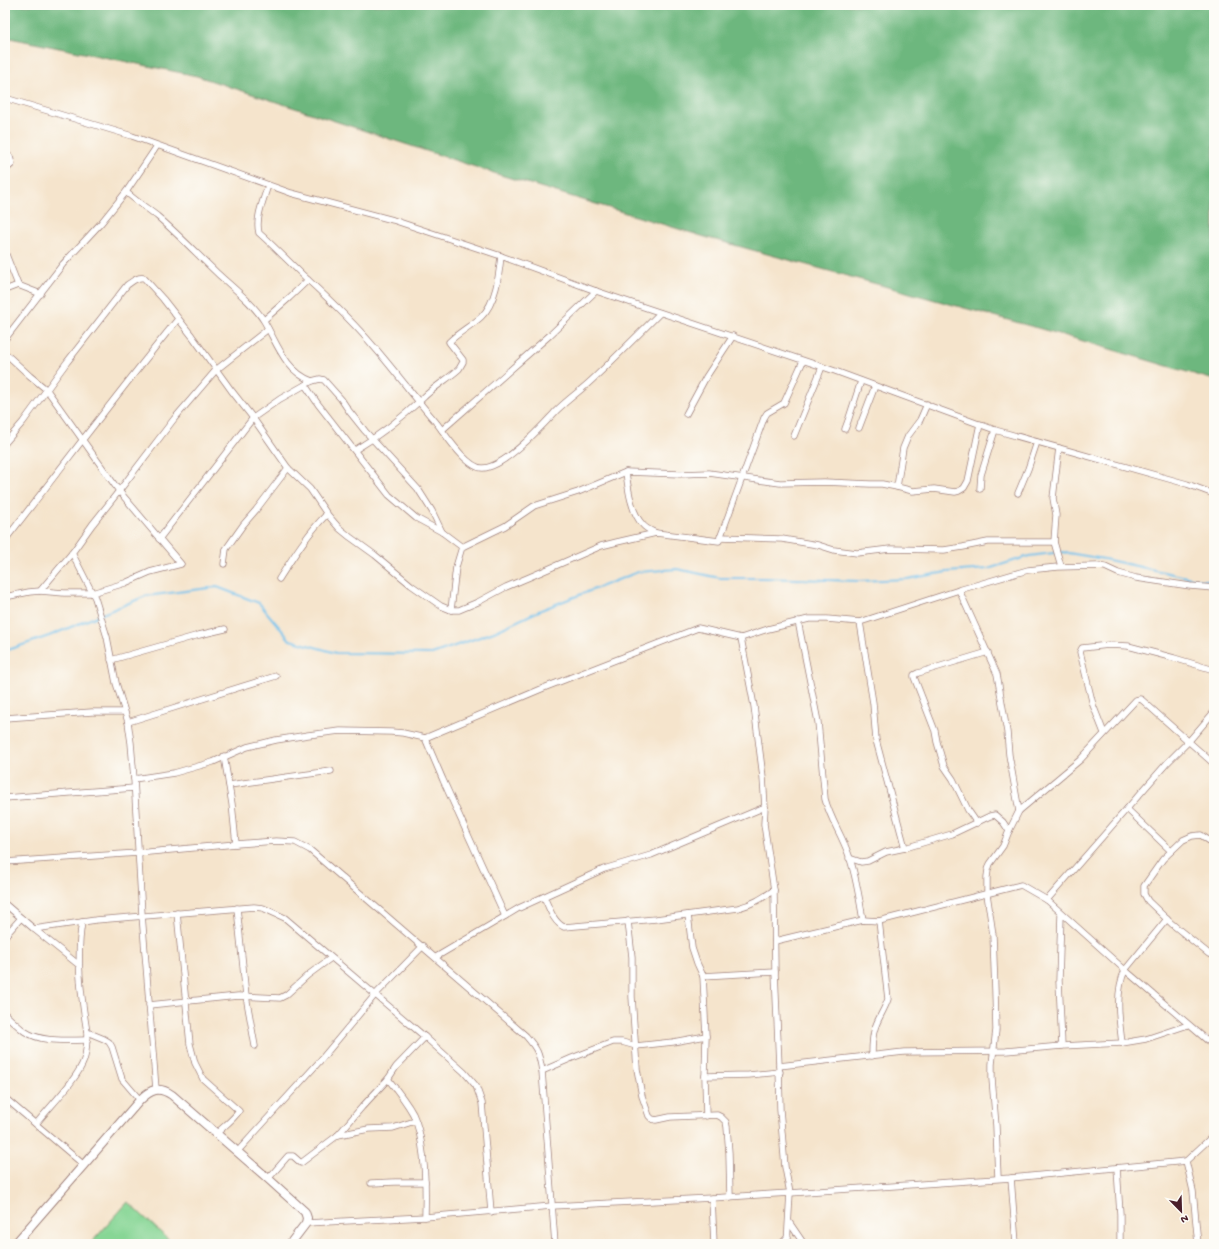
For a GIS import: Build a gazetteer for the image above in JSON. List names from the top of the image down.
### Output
{
  "north": "bottom right"
}
